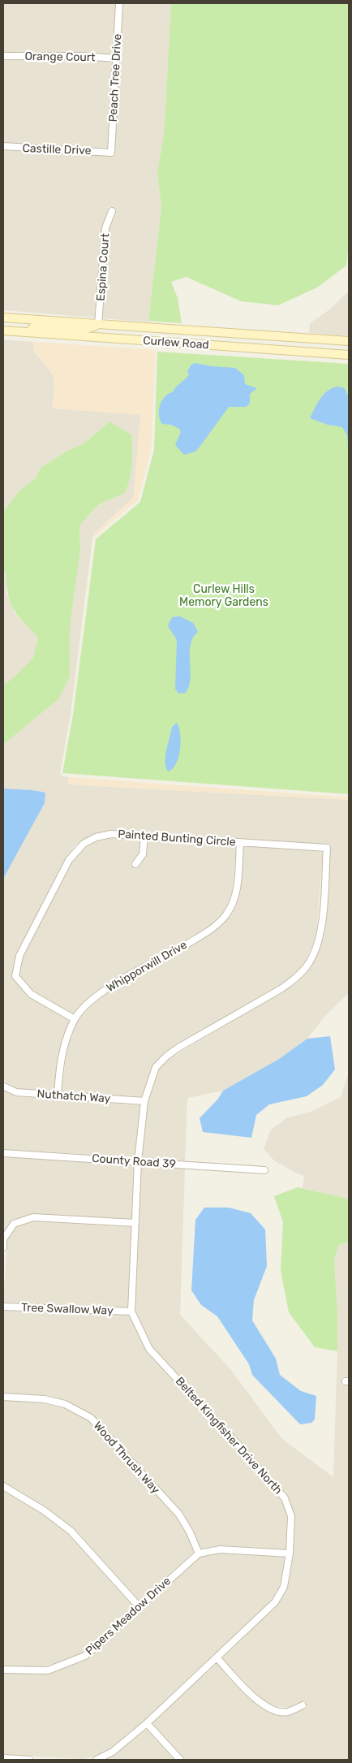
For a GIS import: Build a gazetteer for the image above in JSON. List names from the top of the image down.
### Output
{
  "streets": {
    "main road": ["Curlew Road"],
    "street": [
      "Orange Court",
      "Peach Tree Drive",
      "Castille Drive",
      "Espina Court",
      "Painted Bunting Circle",
      "Whipporwill Drive",
      "Nuthatch Way",
      "County Road 39",
      "Tree Swallow Way",
      "Belted Kingfisher Drive North",
      "Wood Thrush Way",
      "Pipers Meadow Drive"
    ]
  },
  "crossings": [
    ["Orange Court", "Peach Tree Drive"],
    ["Peach Tree Drive", "Castille Drive"],
    ["Espina Court", "Curlew Road"],
    ["Painted Bunting Circle", "Whipporwill Drive"],
    ["Painted Bunting Circle", "Belted Kingfisher Drive North"],
    ["Whipporwill Drive", "Nuthatch Way"],
    ["Nuthatch Way", "Belted Kingfisher Drive North"],
    ["County Road 39", "Belted Kingfisher Drive North"],
    ["Tree Swallow Way", "Belted Kingfisher Drive North"],
    ["Wood Thrush Way", "Pipers Meadow Drive"]
  ],
  "parks": ["Curlew Hills Memory Gardens"]
}
